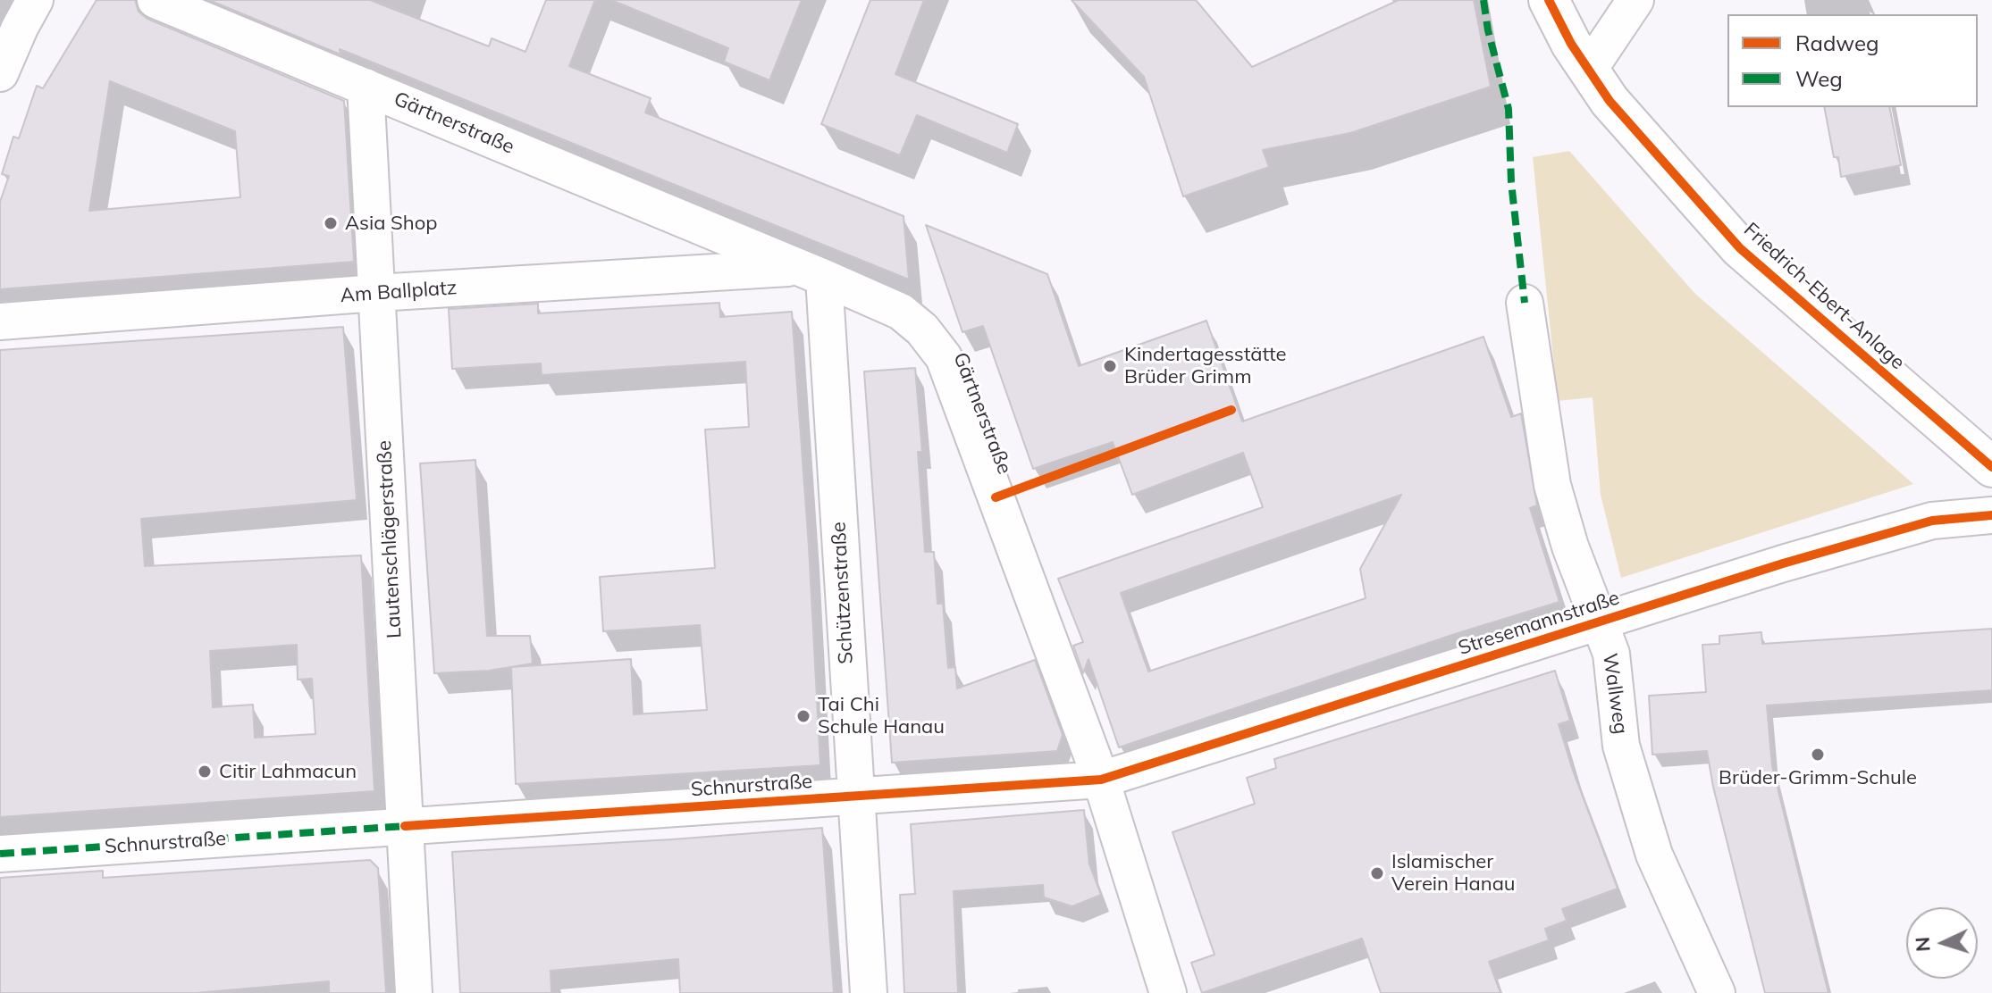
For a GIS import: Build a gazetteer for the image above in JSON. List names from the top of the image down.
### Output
{
  "streets": {
    "main road": ["Friedrich-Ebert-Anlage"],
    "street": [
      "Gärtnerstraße",
      "Am Ballplatz",
      "Lautenschlägerstraße",
      "Schützenstraße",
      "Stresemannstraße",
      "Wallweg",
      "Schnurstraße"
    ]
  },
  "crossings": [
    ["Gärtnerstraße", "Am Ballplatz"],
    ["Gärtnerstraße", "Lautenschlägerstraße"],
    ["Gärtnerstraße", "Schützenstraße"],
    ["Gärtnerstraße", "Stresemannstraße"],
    ["Gärtnerstraße", "Schnurstraße"],
    ["Am Ballplatz", "Lautenschlägerstraße"],
    ["Am Ballplatz", "Schützenstraße"],
    ["Lautenschlägerstraße", "Schnurstraße"],
    ["Schützenstraße", "Schnurstraße"],
    ["Stresemannstraße", "Wallweg"],
    ["Stresemannstraße", "Schnurstraße"]
  ],
  "places": [
    "Asia Shop",
    "Kindertagesstätte Brüder Grimm",
    "Tai Chi Schule Hanau",
    "Brüder-Grimm-Schule",
    "Citir Lahmacun",
    "Islamischer Verein Hanau"
  ],
  "legend": ["Radweg", "Weg"],
  "north": "left"
}
